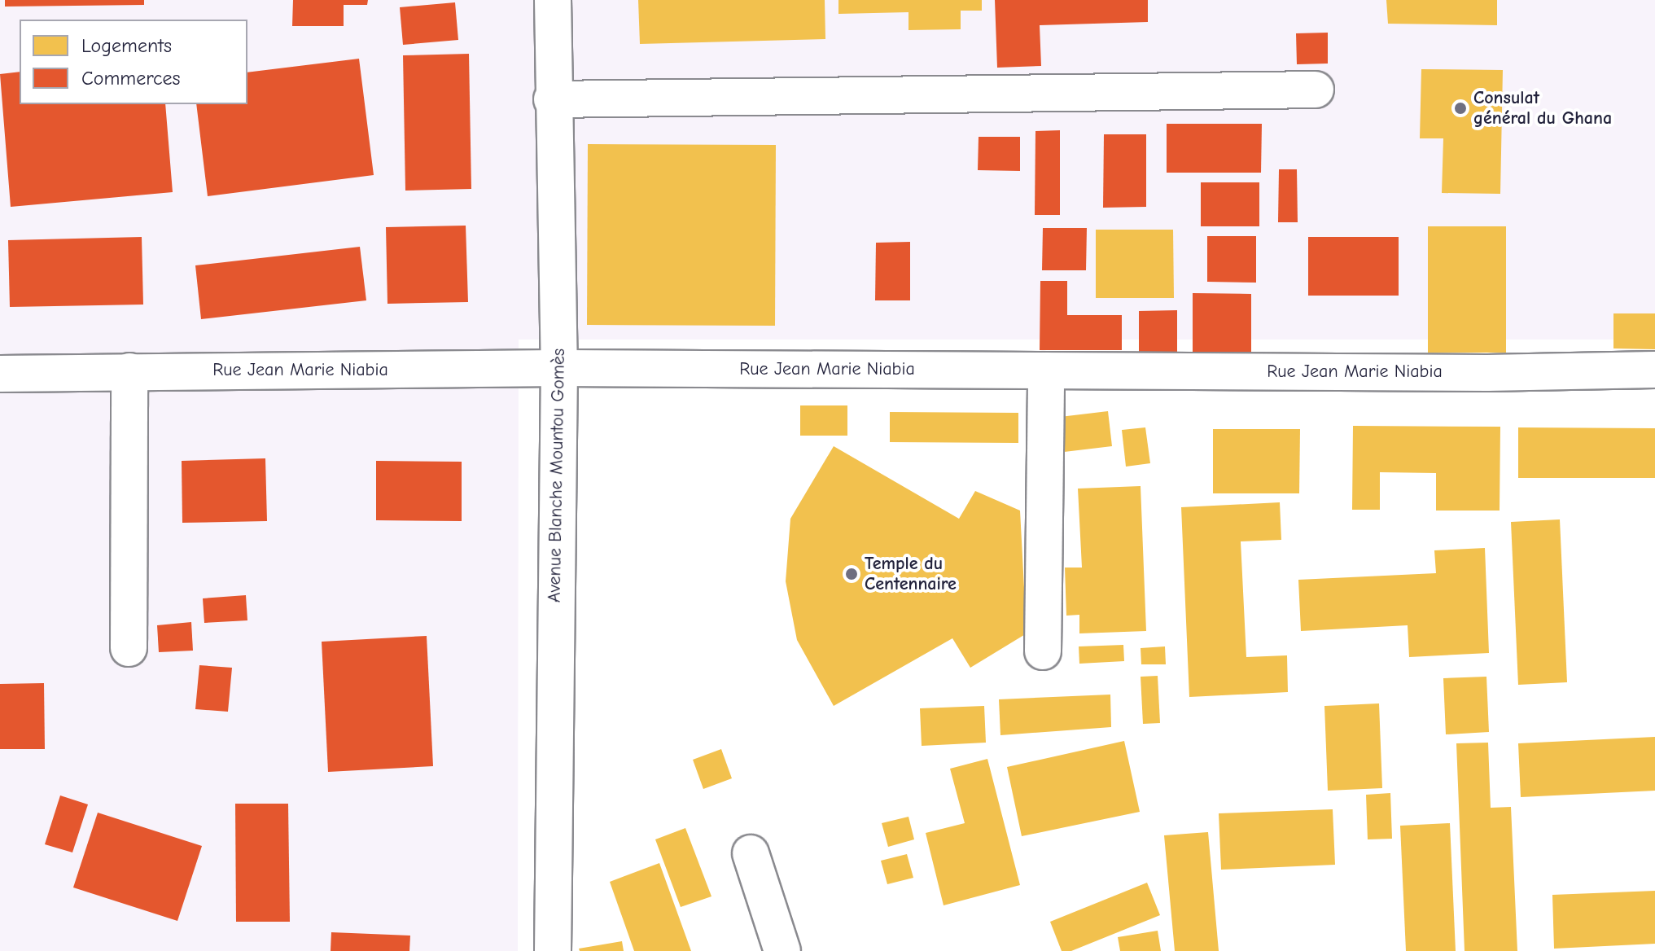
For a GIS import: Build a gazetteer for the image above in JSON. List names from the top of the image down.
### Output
{
  "streets": {
    "street": ["Rue Jean Marie Niabia", "Avenue Blanche Mountou Gomès"]
  },
  "crossings": [
    ["Rue Jean Marie Niabia", "Avenue Blanche Mountou Gomès"]
  ],
  "places": ["Consulat général du Ghana", "Temple du Centennaire"],
  "legend": ["Logements", "Commerces"]
}
